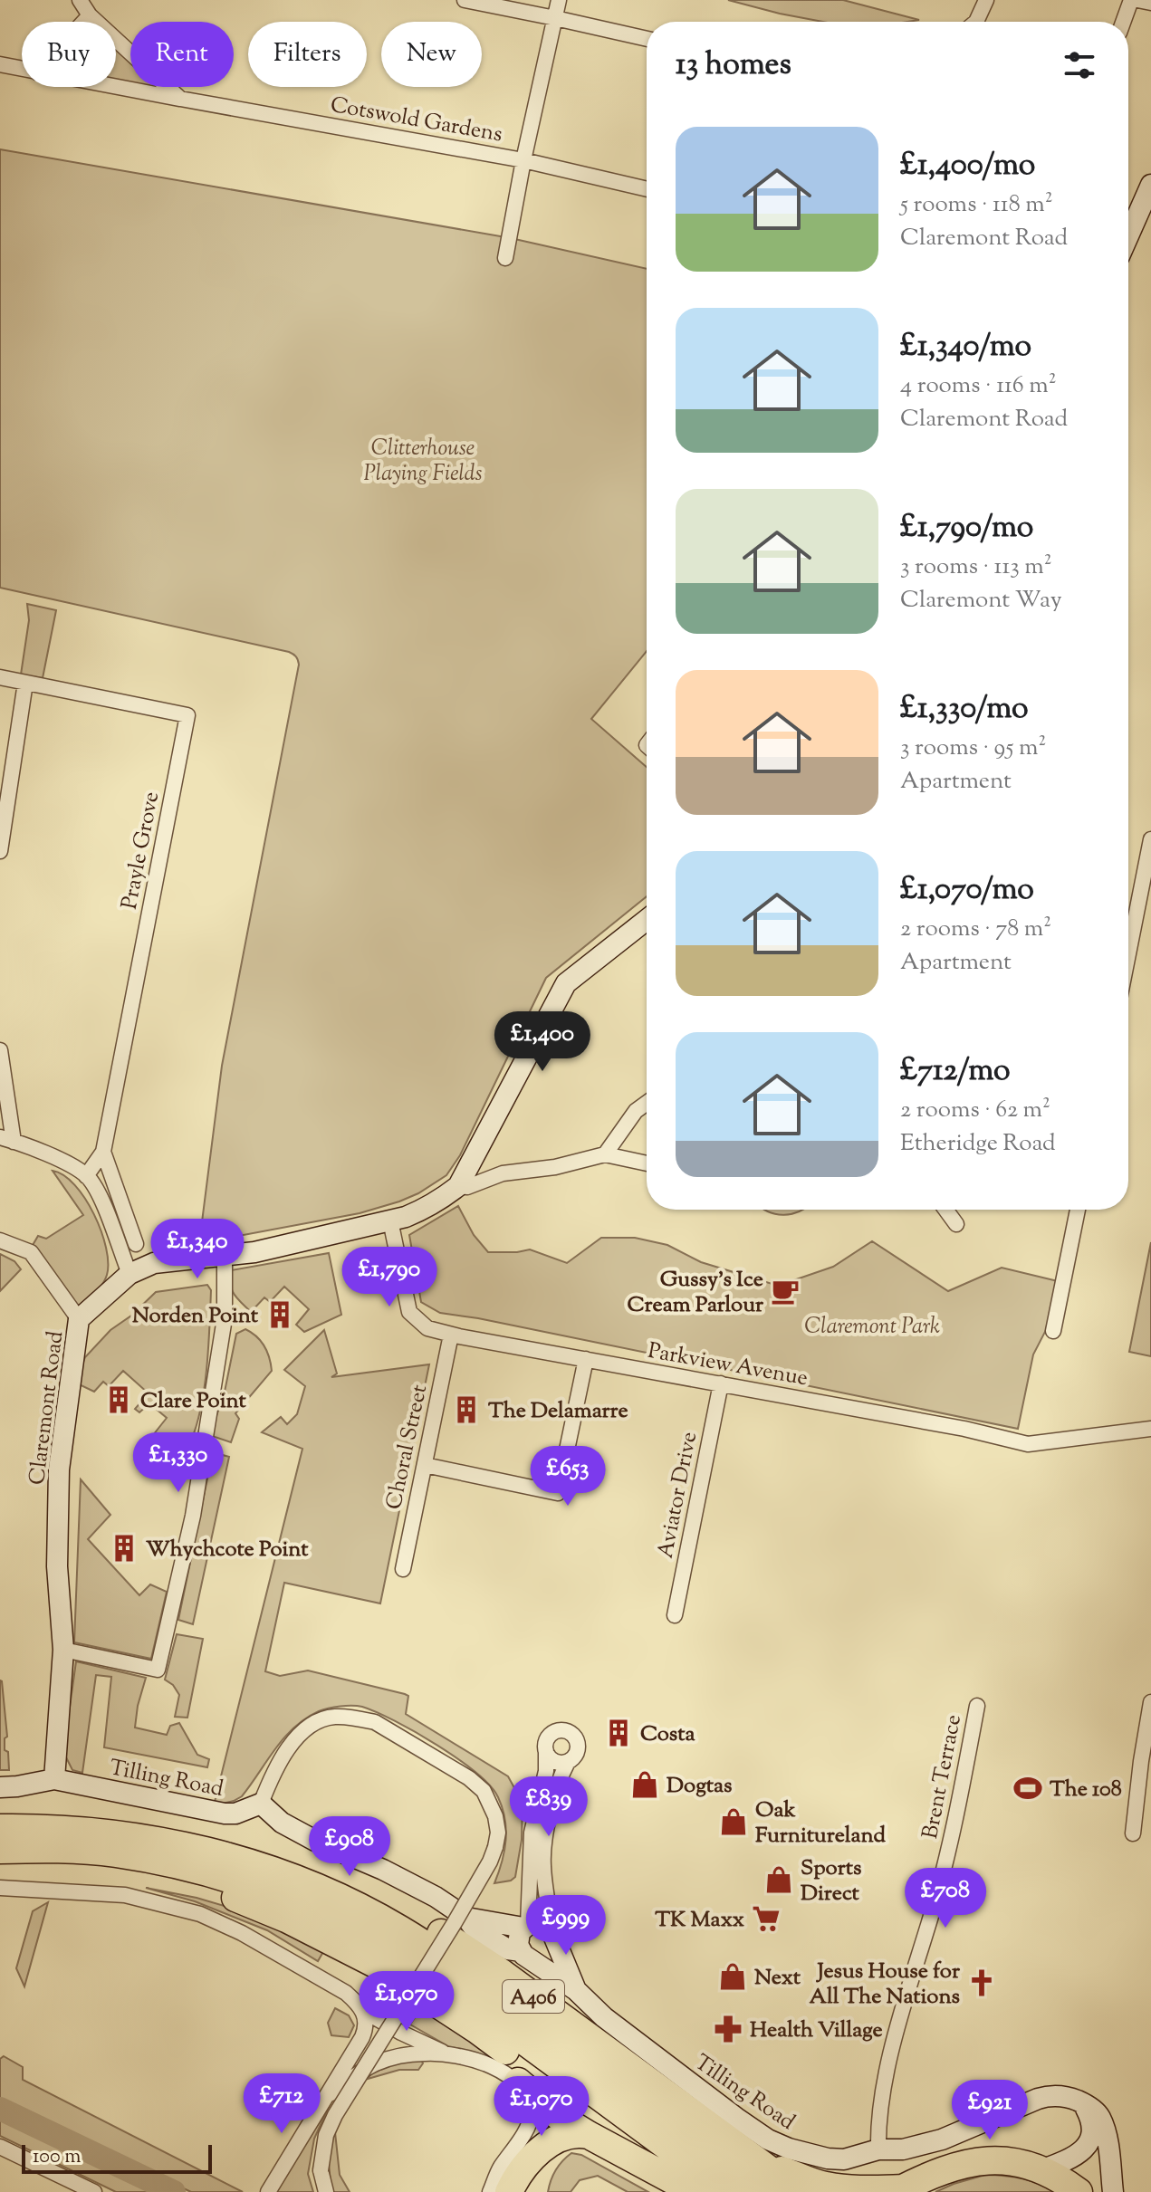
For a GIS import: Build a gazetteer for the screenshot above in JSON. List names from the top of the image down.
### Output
{
  "streets": {
    "highway": ["A406"],
    "street": [
      "Cotswold Gardens",
      "Prayle Grove",
      "Parkview Avenue",
      "Claremont Road",
      "Choral Street",
      "Aviator Drive",
      "Brent Terrace",
      "Tilling Road"
    ]
  },
  "crossings": [
    ["Parkview Avenue", "Claremont Road"],
    ["Parkview Avenue", "Choral Street"],
    ["Parkview Avenue", "Aviator Drive"],
    ["Claremont Road", "Tilling Road"],
    ["Brent Terrace", "Tilling Road"]
  ],
  "parks": ["Clitterhouse Playing Fields", "Claremont Park"],
  "places": {
    "cafe": ["Gussy's Ice Cream Parlour"],
    "building": [
      "Norden Point",
      "Clare Point",
      "The Delamarre",
      "Whychcote Point",
      "Costa"
    ],
    "shop": [
      "Dogtas",
      "Oak Furnitureland",
      "Sports Direct",
      "Next"
    ],
    "sports": ["The 108"],
    "supermarket": ["TK Maxx"],
    "church": ["Jesus House for All The Nations"],
    "pharmacy": ["Health Village"]
  },
  "scale_bar": "100 m",
  "page": {
    "chip": [
      "Buy",
      "Rent",
      "Filters",
      "New"
    ],
    "heading": "13 homes",
    "list": [
      {
        "name": "£1,400/mo",
        "note": "5 rooms · 118 m² · Claremont Road"
      },
      {
        "name": "£1,340/mo",
        "note": "4 rooms · 116 m² · Claremont Road"
      },
      {
        "name": "£1,790/mo",
        "note": "3 rooms · 113 m² · Claremont Way"
      },
      {
        "name": "£1,330/mo",
        "note": "3 rooms · 95 m² · Apartment"
      },
      {
        "name": "£1,070/mo",
        "note": "2 rooms · 78 m² · Apartment"
      },
      {
        "name": "£712/mo",
        "note": "2 rooms · 62 m² · Etheridge Road"
      }
    ],
    "price": [
      "£1,400",
      "£1,340",
      "£1,790",
      "£1,330",
      "£653",
      "£839",
      "£908",
      "£708",
      "£999",
      "£1,070",
      "£712",
      "£1,070",
      "£921"
    ],
    "scale": "100 m"
  }
}
